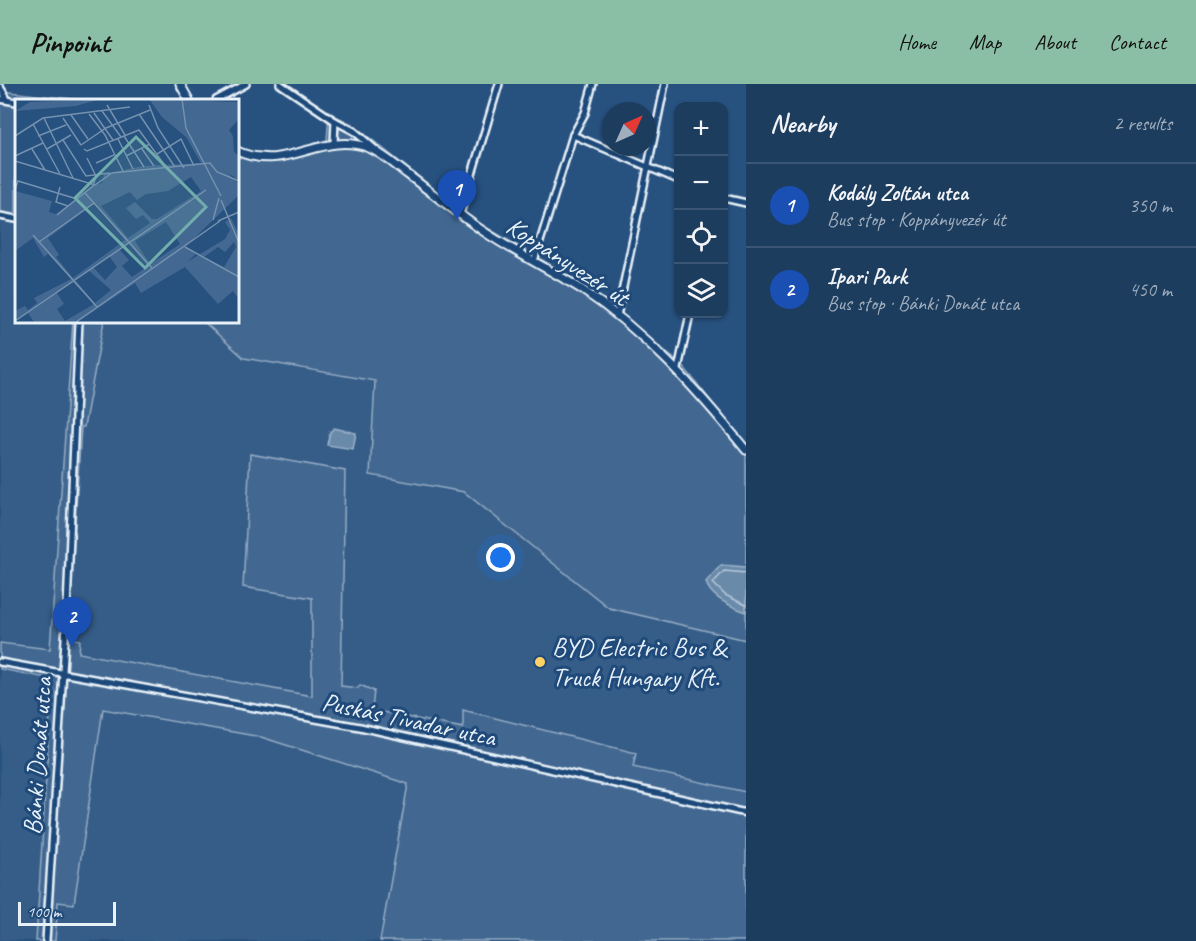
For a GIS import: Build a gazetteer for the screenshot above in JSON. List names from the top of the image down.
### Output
{
  "streets": {
    "street": ["Koppányvezér út", "Puskás Tivadar utca", "Bánki Donát utca"]
  },
  "crossings": [
    ["Puskás Tivadar utca", "Bánki Donát utca"]
  ],
  "places": ["BYD Electric Bus & Truck Hungary Kft."],
  "scale_bar": "100 m",
  "north": "top right",
  "page": {
    "header": "Pinpoint",
    "nav": [
      "Home",
      "Map",
      "About",
      "Contact"
    ],
    "heading": ["Nearby", "2 results"],
    "map_buttons": ["+", "−"],
    "list": [
      {
        "mark": "1",
        "name": "Kodály Zoltán utca",
        "note": "Bus stop · Koppányvezér út",
        "value": "350 m"
      },
      {
        "mark": "2",
        "name": "Ipari Park",
        "note": "Bus stop · Bánki Donát utca",
        "value": "450 m"
      }
    ],
    "pins": ["1", "2"],
    "scale": "100 m"
  }
}
